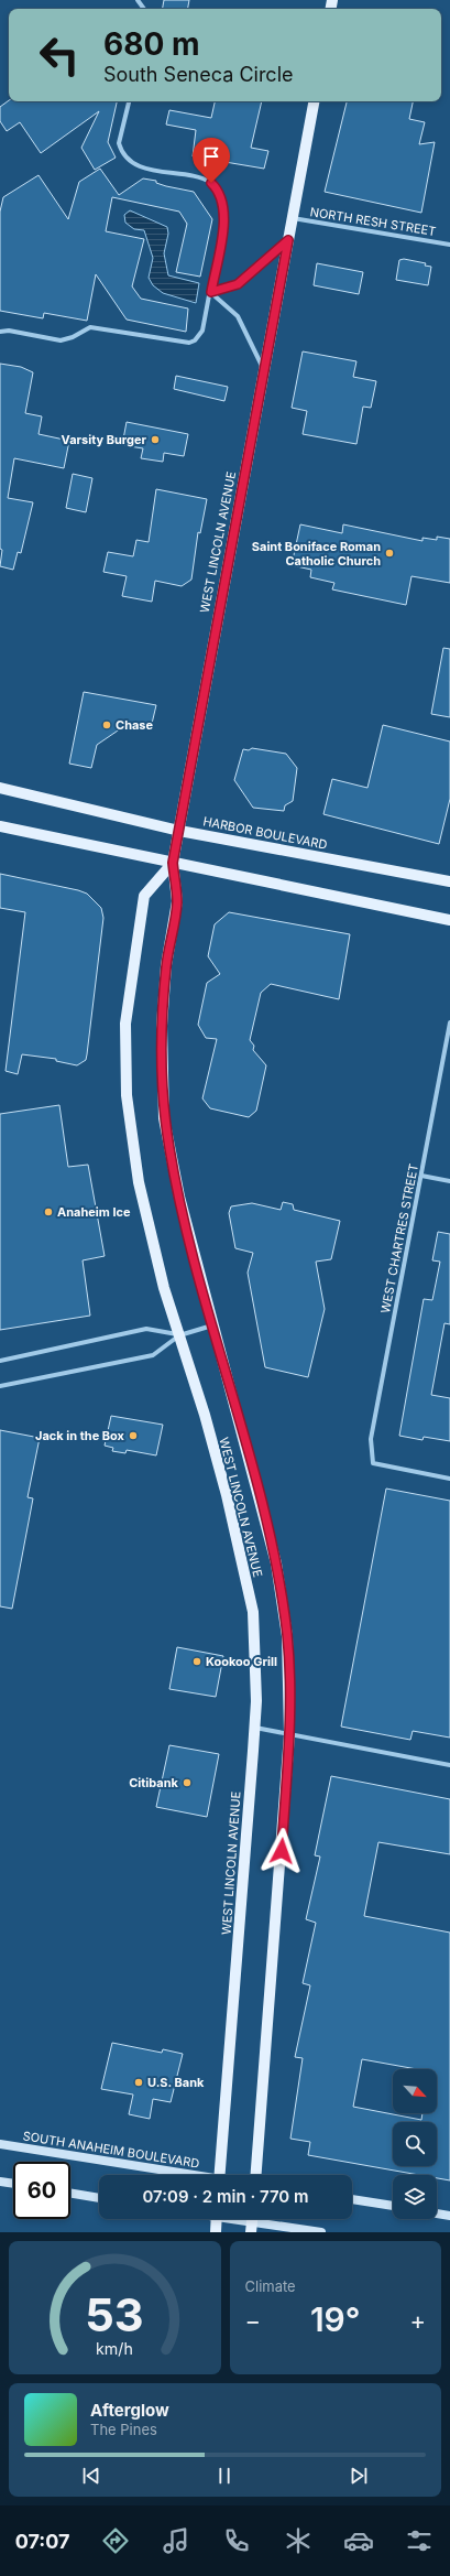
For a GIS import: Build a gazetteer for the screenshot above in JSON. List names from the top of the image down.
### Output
{
  "streets": {
    "main road": ["WEST LINCOLN AVENUE", "HARBOR BOULEVARD", "SOUTH ANAHEIM BOULEVARD"],
    "street": ["NORTH RESH STREET", "WEST CHARTRES STREET"]
  },
  "crossings": [
    ["NORTH RESH STREET", "WEST LINCOLN AVENUE"],
    ["WEST LINCOLN AVENUE", "HARBOR BOULEVARD"]
  ],
  "places": [
    "Varsity Burger",
    "Saint Boniface Roman Catholic Church",
    "Chase",
    "Anaheim Ice",
    "Jack in the Box",
    "Kookoo Grill",
    "Citibank",
    "U.S. Bank"
  ],
  "north": "bottom right",
  "page": {
    "turn": ["680 m", "South Seneca Circle"],
    "limit": "60",
    "trip": "07:09 · 2 min · 770 m",
    "tile": "Climate",
    "heat": ["−", "19°", "+"],
    "song": ["Afterglow", "The Pines"],
    "tabs": "07:07",
    "gauge": ["53", "km/h"]
  }
}
